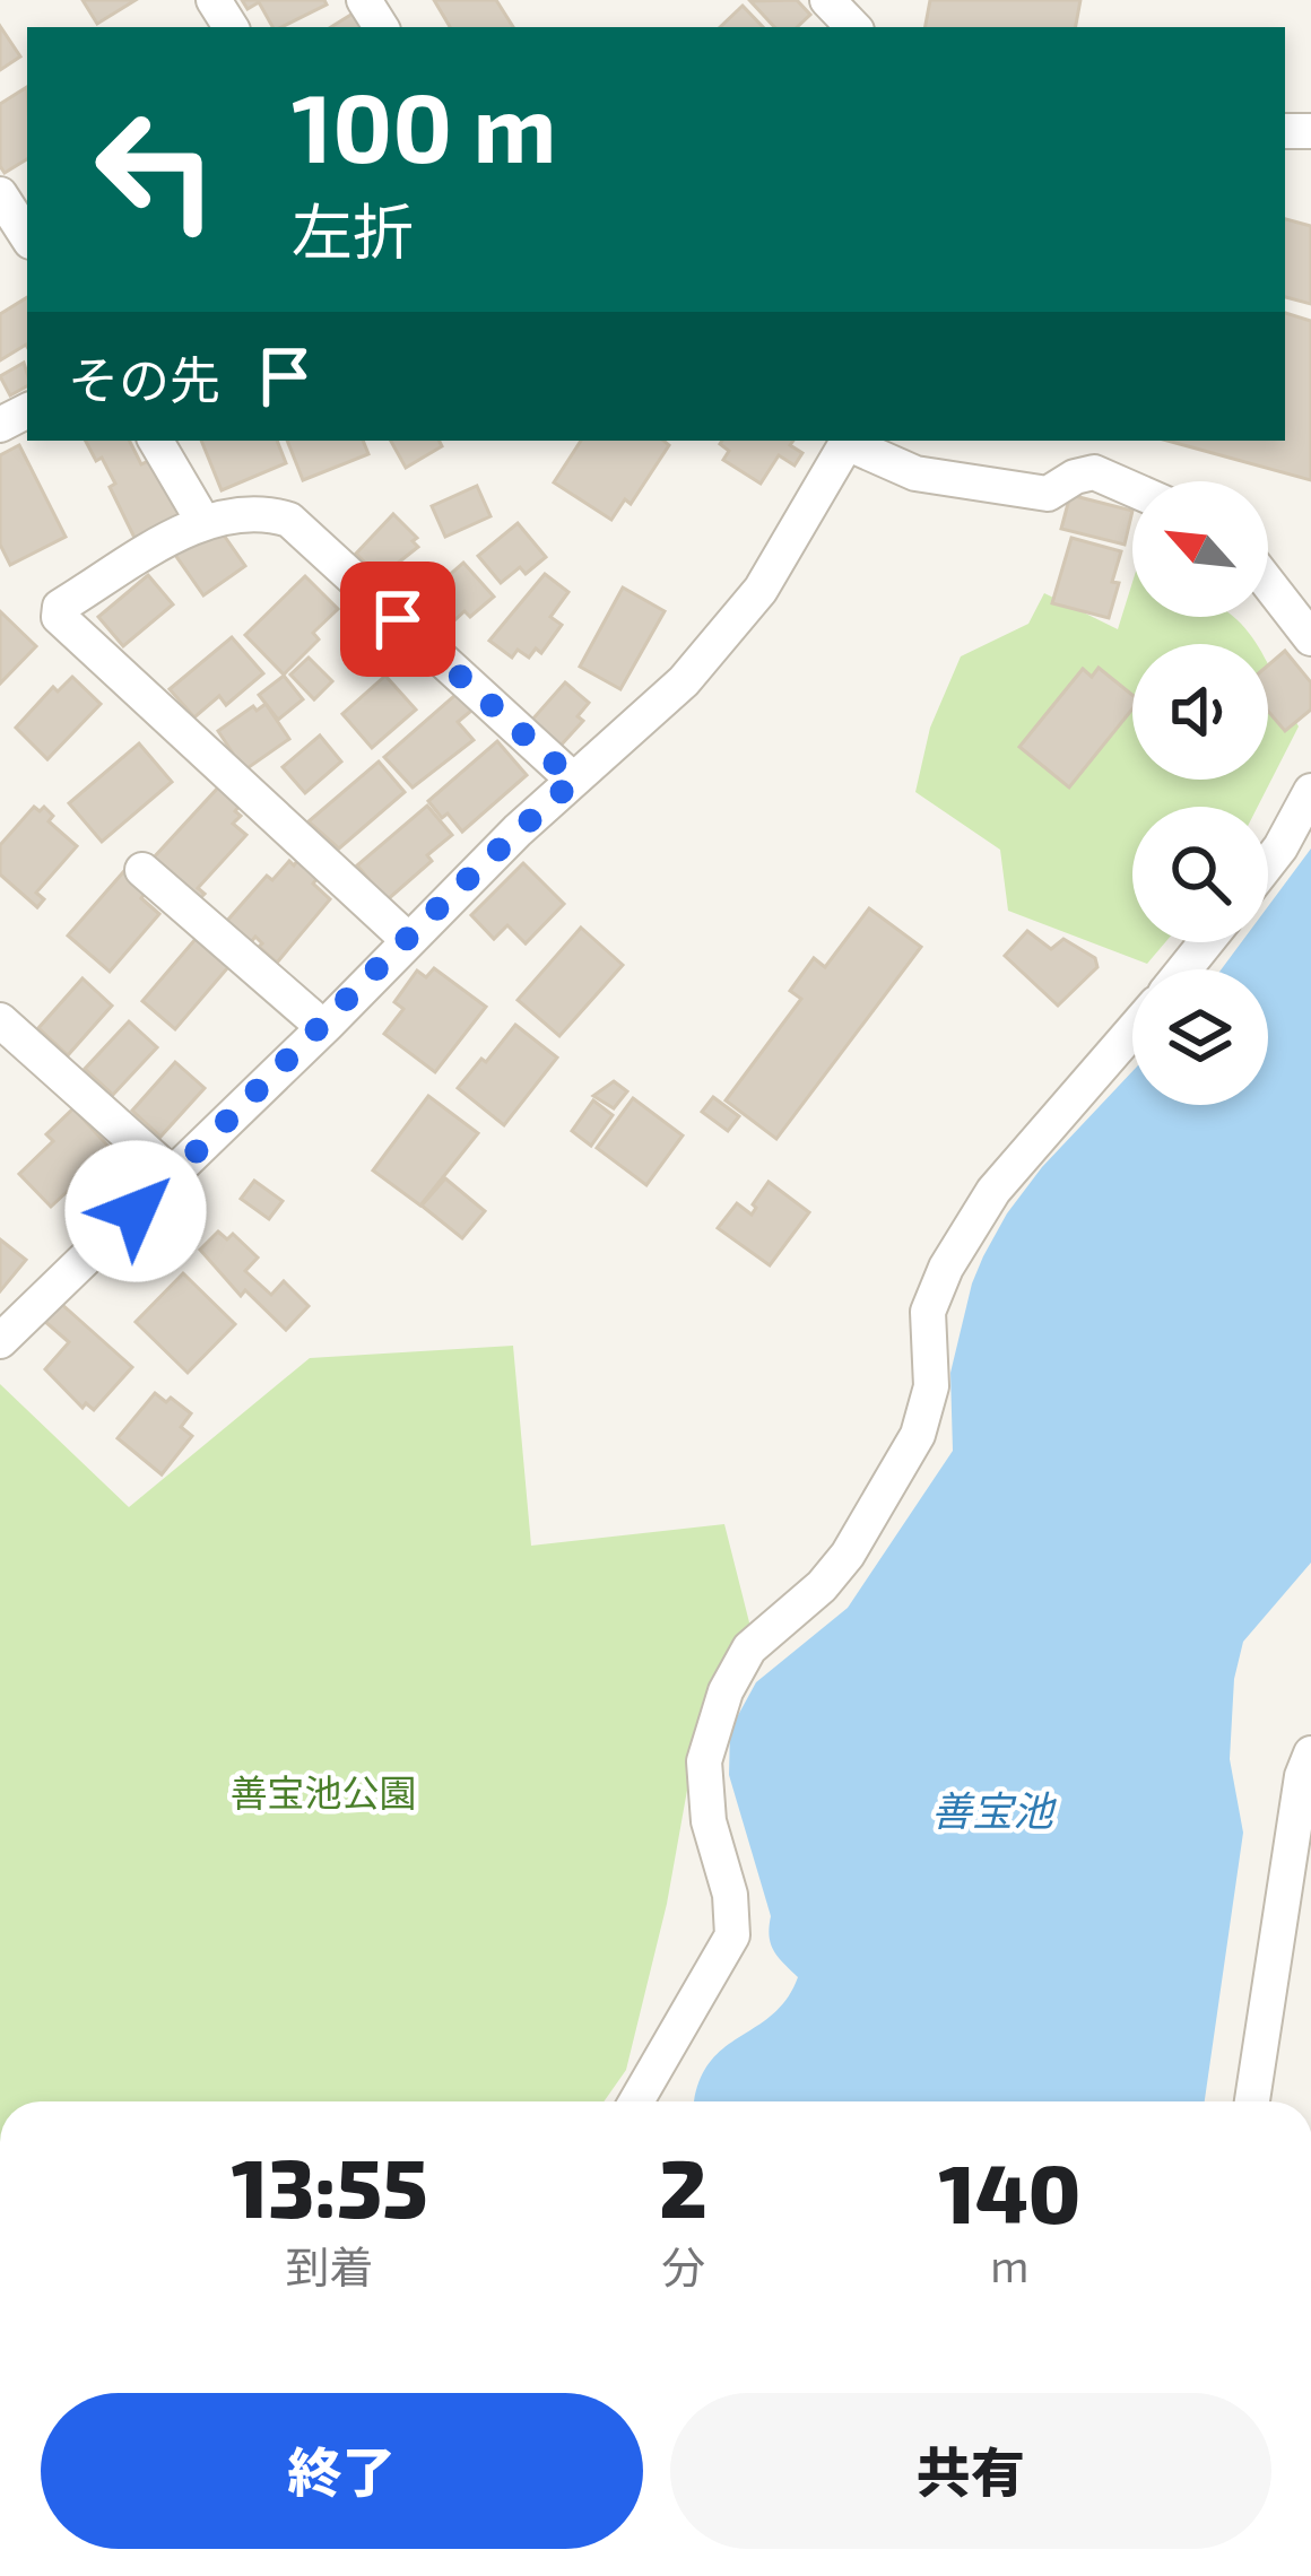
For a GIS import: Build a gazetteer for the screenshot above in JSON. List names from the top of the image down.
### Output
{
  "water": ["善宝池"],
  "parks": ["善宝池公園"],
  "north": "top left",
  "page": {
    "turn": ["100 m", "左折"],
    "then": "その先",
    "eta": [
      "13:55",
      "到着",
      "2",
      "分",
      "140",
      "m"
    ],
    "buttons": ["終了", "共有"]
  }
}
